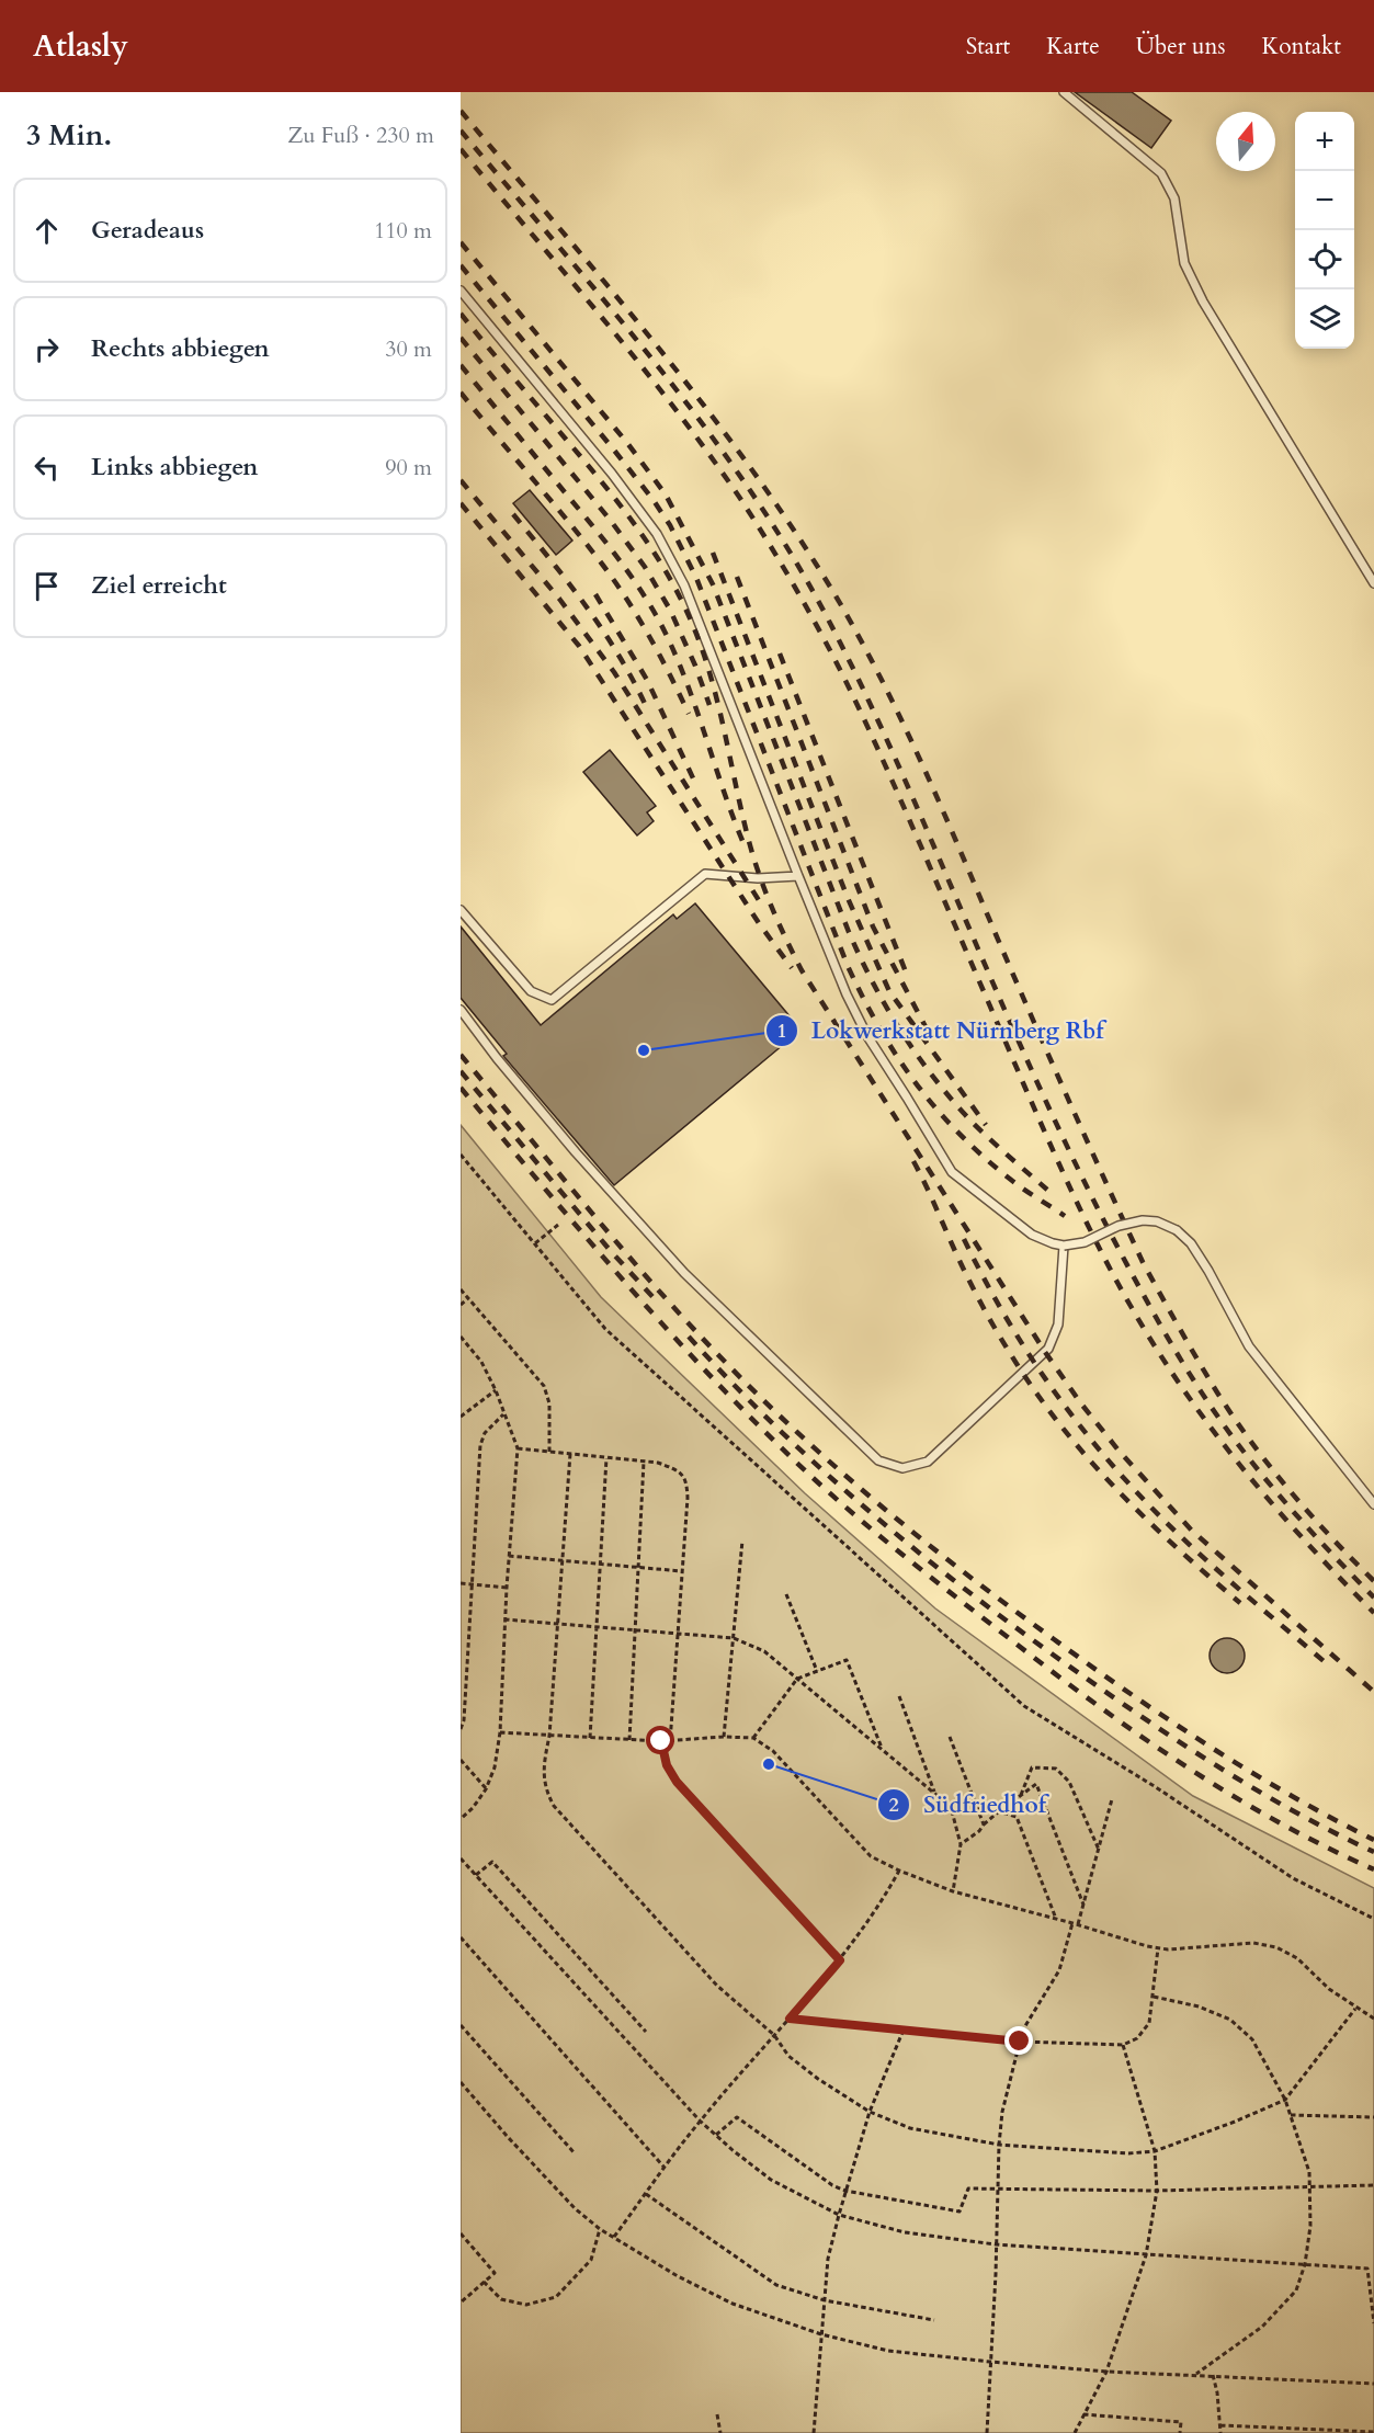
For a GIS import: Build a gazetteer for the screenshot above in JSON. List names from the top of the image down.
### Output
{
  "places": ["Lokwerkstatt Nürnberg Rbf", "Südfriedhof"],
  "north": "top",
  "page": {
    "header": "Atlasly",
    "nav": [
      "Start",
      "Karte",
      "Über uns",
      "Kontakt"
    ],
    "heading": ["3 Min.", "Zu Fuß · 230 m"],
    "map_buttons": ["+", "−"],
    "list": [
      ["Geradeaus", "110 m"],
      ["Rechts abbiegen", "30 m"],
      ["Links abbiegen", "90 m"],
      "Ziel erreicht"
    ]
  }
}
